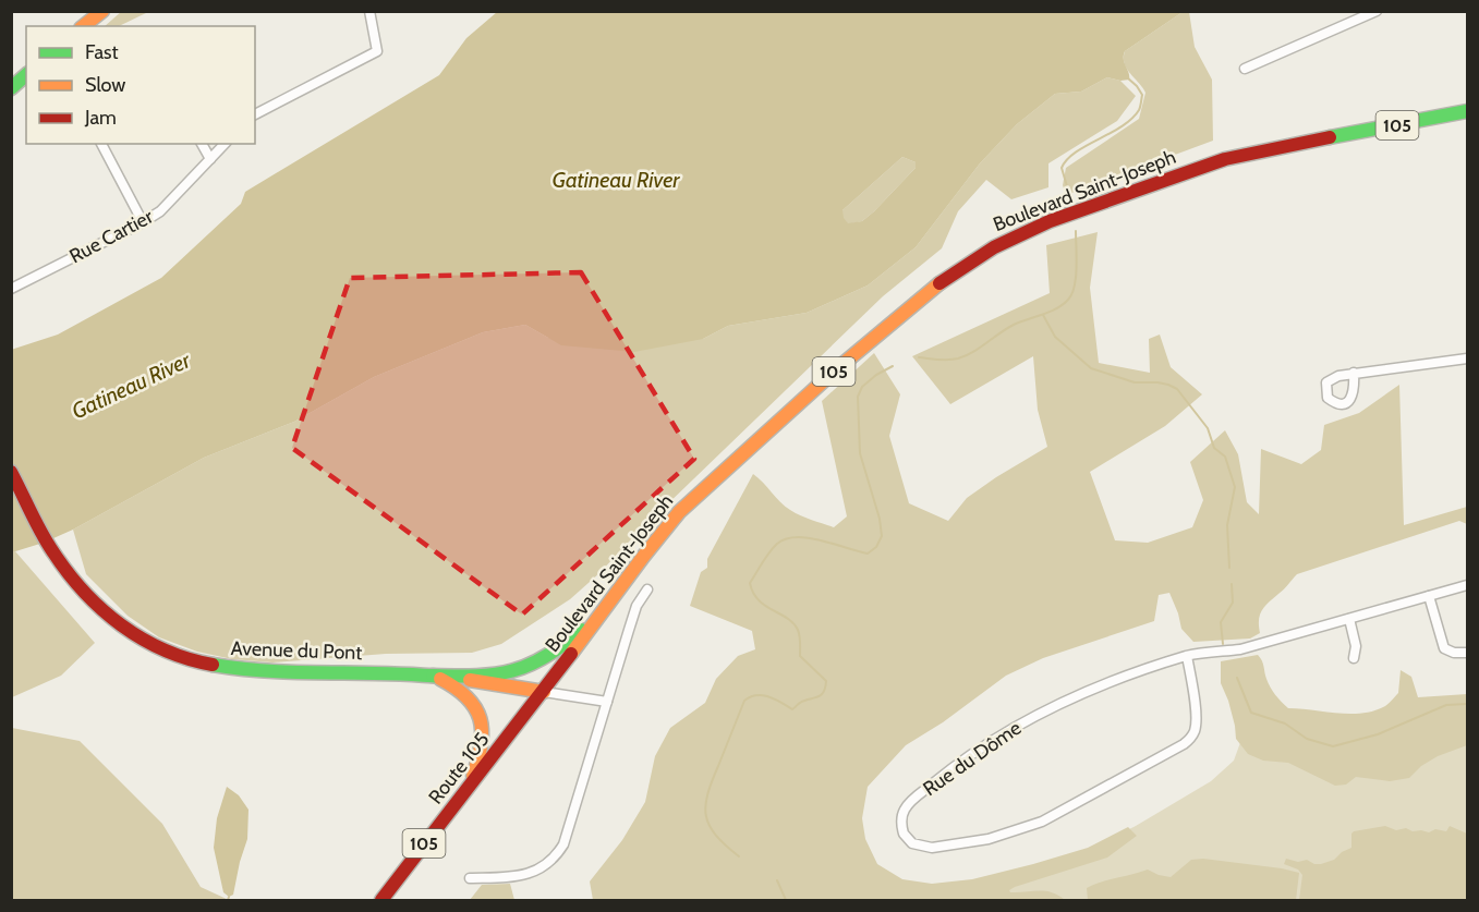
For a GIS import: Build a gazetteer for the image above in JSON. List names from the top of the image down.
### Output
{
  "streets": {
    "main road": [
      "105",
      "Boulevard Saint-Joseph",
      "Avenue du Pont",
      "Route 105"
    ],
    "street": ["Rue Cartier", "Rue du Dôme"]
  },
  "crossings": [
    ["Boulevard Saint-Joseph", "Avenue du Pont"],
    ["Boulevard Saint-Joseph", "Route 105"],
    ["Avenue du Pont", "Route 105"]
  ],
  "water": ["Gatineau River"],
  "legend": ["Fast", "Slow", "Jam"]
}
